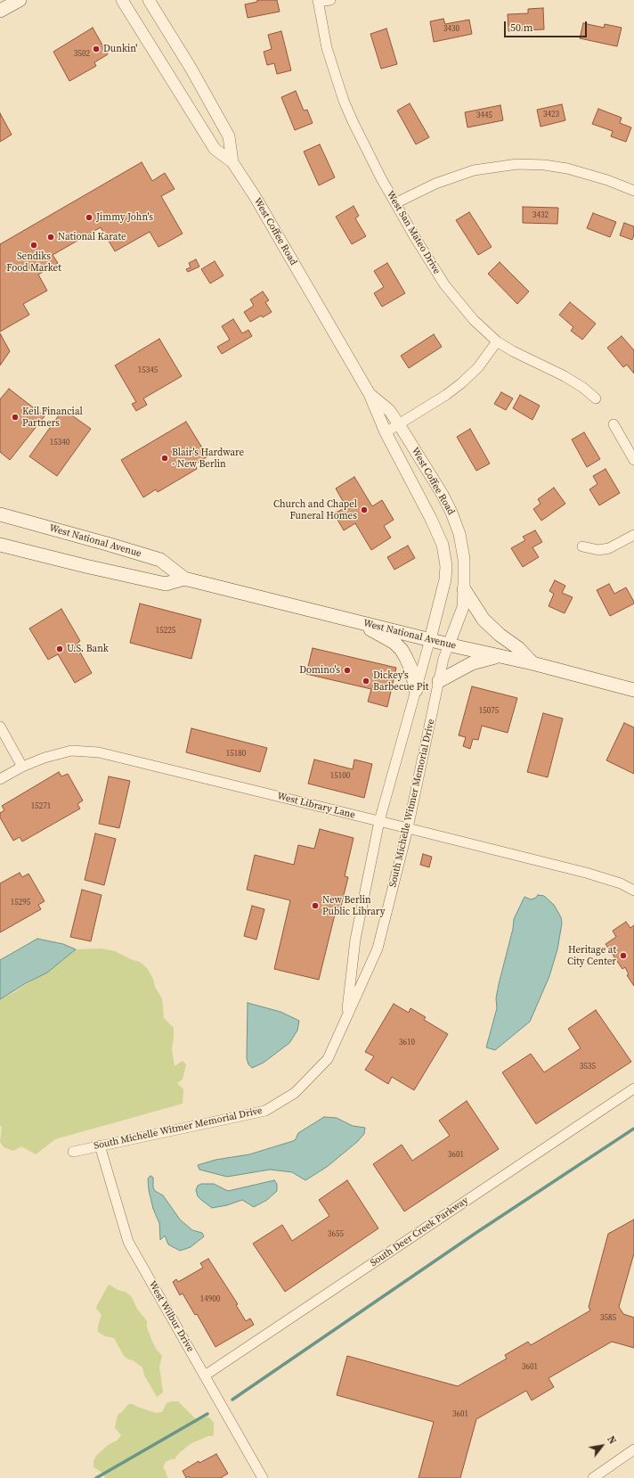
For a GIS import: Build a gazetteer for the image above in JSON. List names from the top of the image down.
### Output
{
  "streets": {
    "main road": ["West National Avenue"],
    "street": [
      "West Coffee Road",
      "West San Mateo Drive",
      "South Michelle Witmer Memorial Drive",
      "West Library Lane",
      "South Deer Creek Parkway",
      "West Wilbur Drive"
    ]
  },
  "crossings": [
    ["West Coffee Road", "West National Avenue"],
    ["West Coffee Road", "South Michelle Witmer Memorial Drive"],
    ["West National Avenue", "South Michelle Witmer Memorial Drive"],
    ["South Michelle Witmer Memorial Drive", "West Library Lane"],
    ["South Michelle Witmer Memorial Drive", "West Wilbur Drive"],
    ["South Deer Creek Parkway", "West Wilbur Drive"]
  ],
  "places": [
    "Dunkin'",
    "Jimmy John's",
    "National Karate",
    "Sendiks Food Market",
    "Keil Financial Partners",
    "Blair's Hardware - New Berlin",
    "Church and Chapel Funeral Homes",
    "U.S. Bank",
    "Domino's",
    "Dickey's Barbecue Pit",
    "New Berlin Public Library",
    "Heritage at City Center"
  ],
  "house_numbers": [
    "3430",
    "3502",
    "3423",
    "3445",
    "3432",
    "15345",
    "15340",
    "15225",
    "15075",
    "15180",
    "15100",
    "15271",
    "15295",
    "3610",
    "3535",
    "3601",
    "3655",
    "14900",
    "3585",
    "3601",
    "3601"
  ],
  "scale_bar": "50 m",
  "north": "top right"
}
